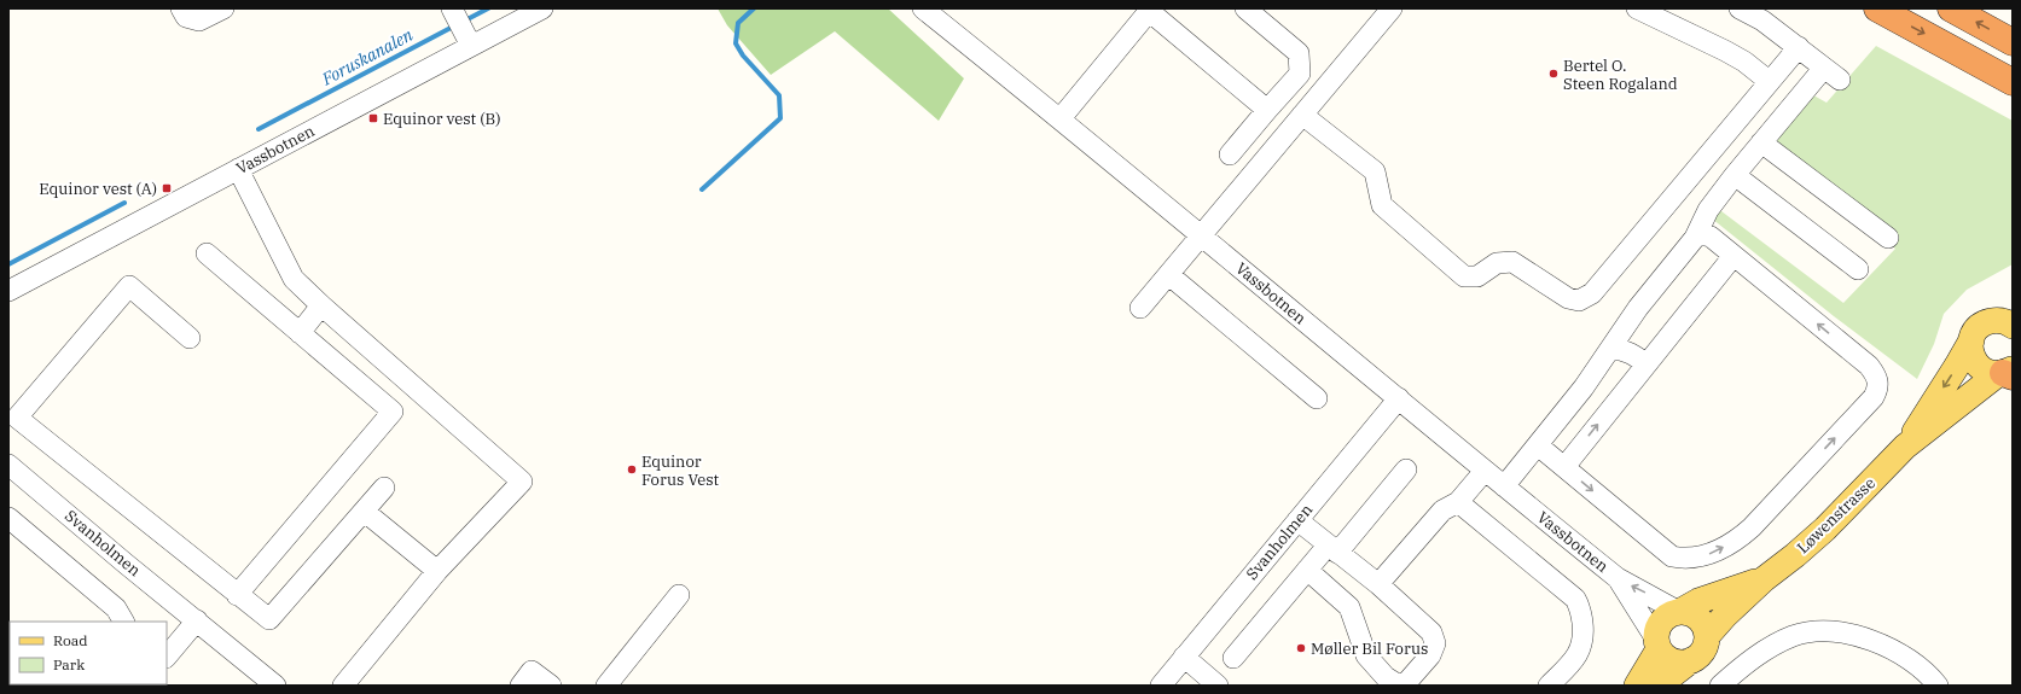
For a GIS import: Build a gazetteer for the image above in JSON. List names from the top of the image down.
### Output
{
  "streets": {
    "main road": ["Løwenstrasse"],
    "street": ["Vassbotnen", "Svanholmen"]
  },
  "crossings": [
    ["Vassbotnen", "Løwenstrasse"],
    ["Vassbotnen", "Svanholmen"]
  ],
  "water": ["Foruskanalen"],
  "places": {
    "other": ["Bertel O. Steen Rogaland", "Equinor Forus Vest", "Møller Bil Forus"],
    "transit": ["Equinor vest (B)", "Equinor vest (A)"]
  },
  "legend": ["Road", "Park"]
}
